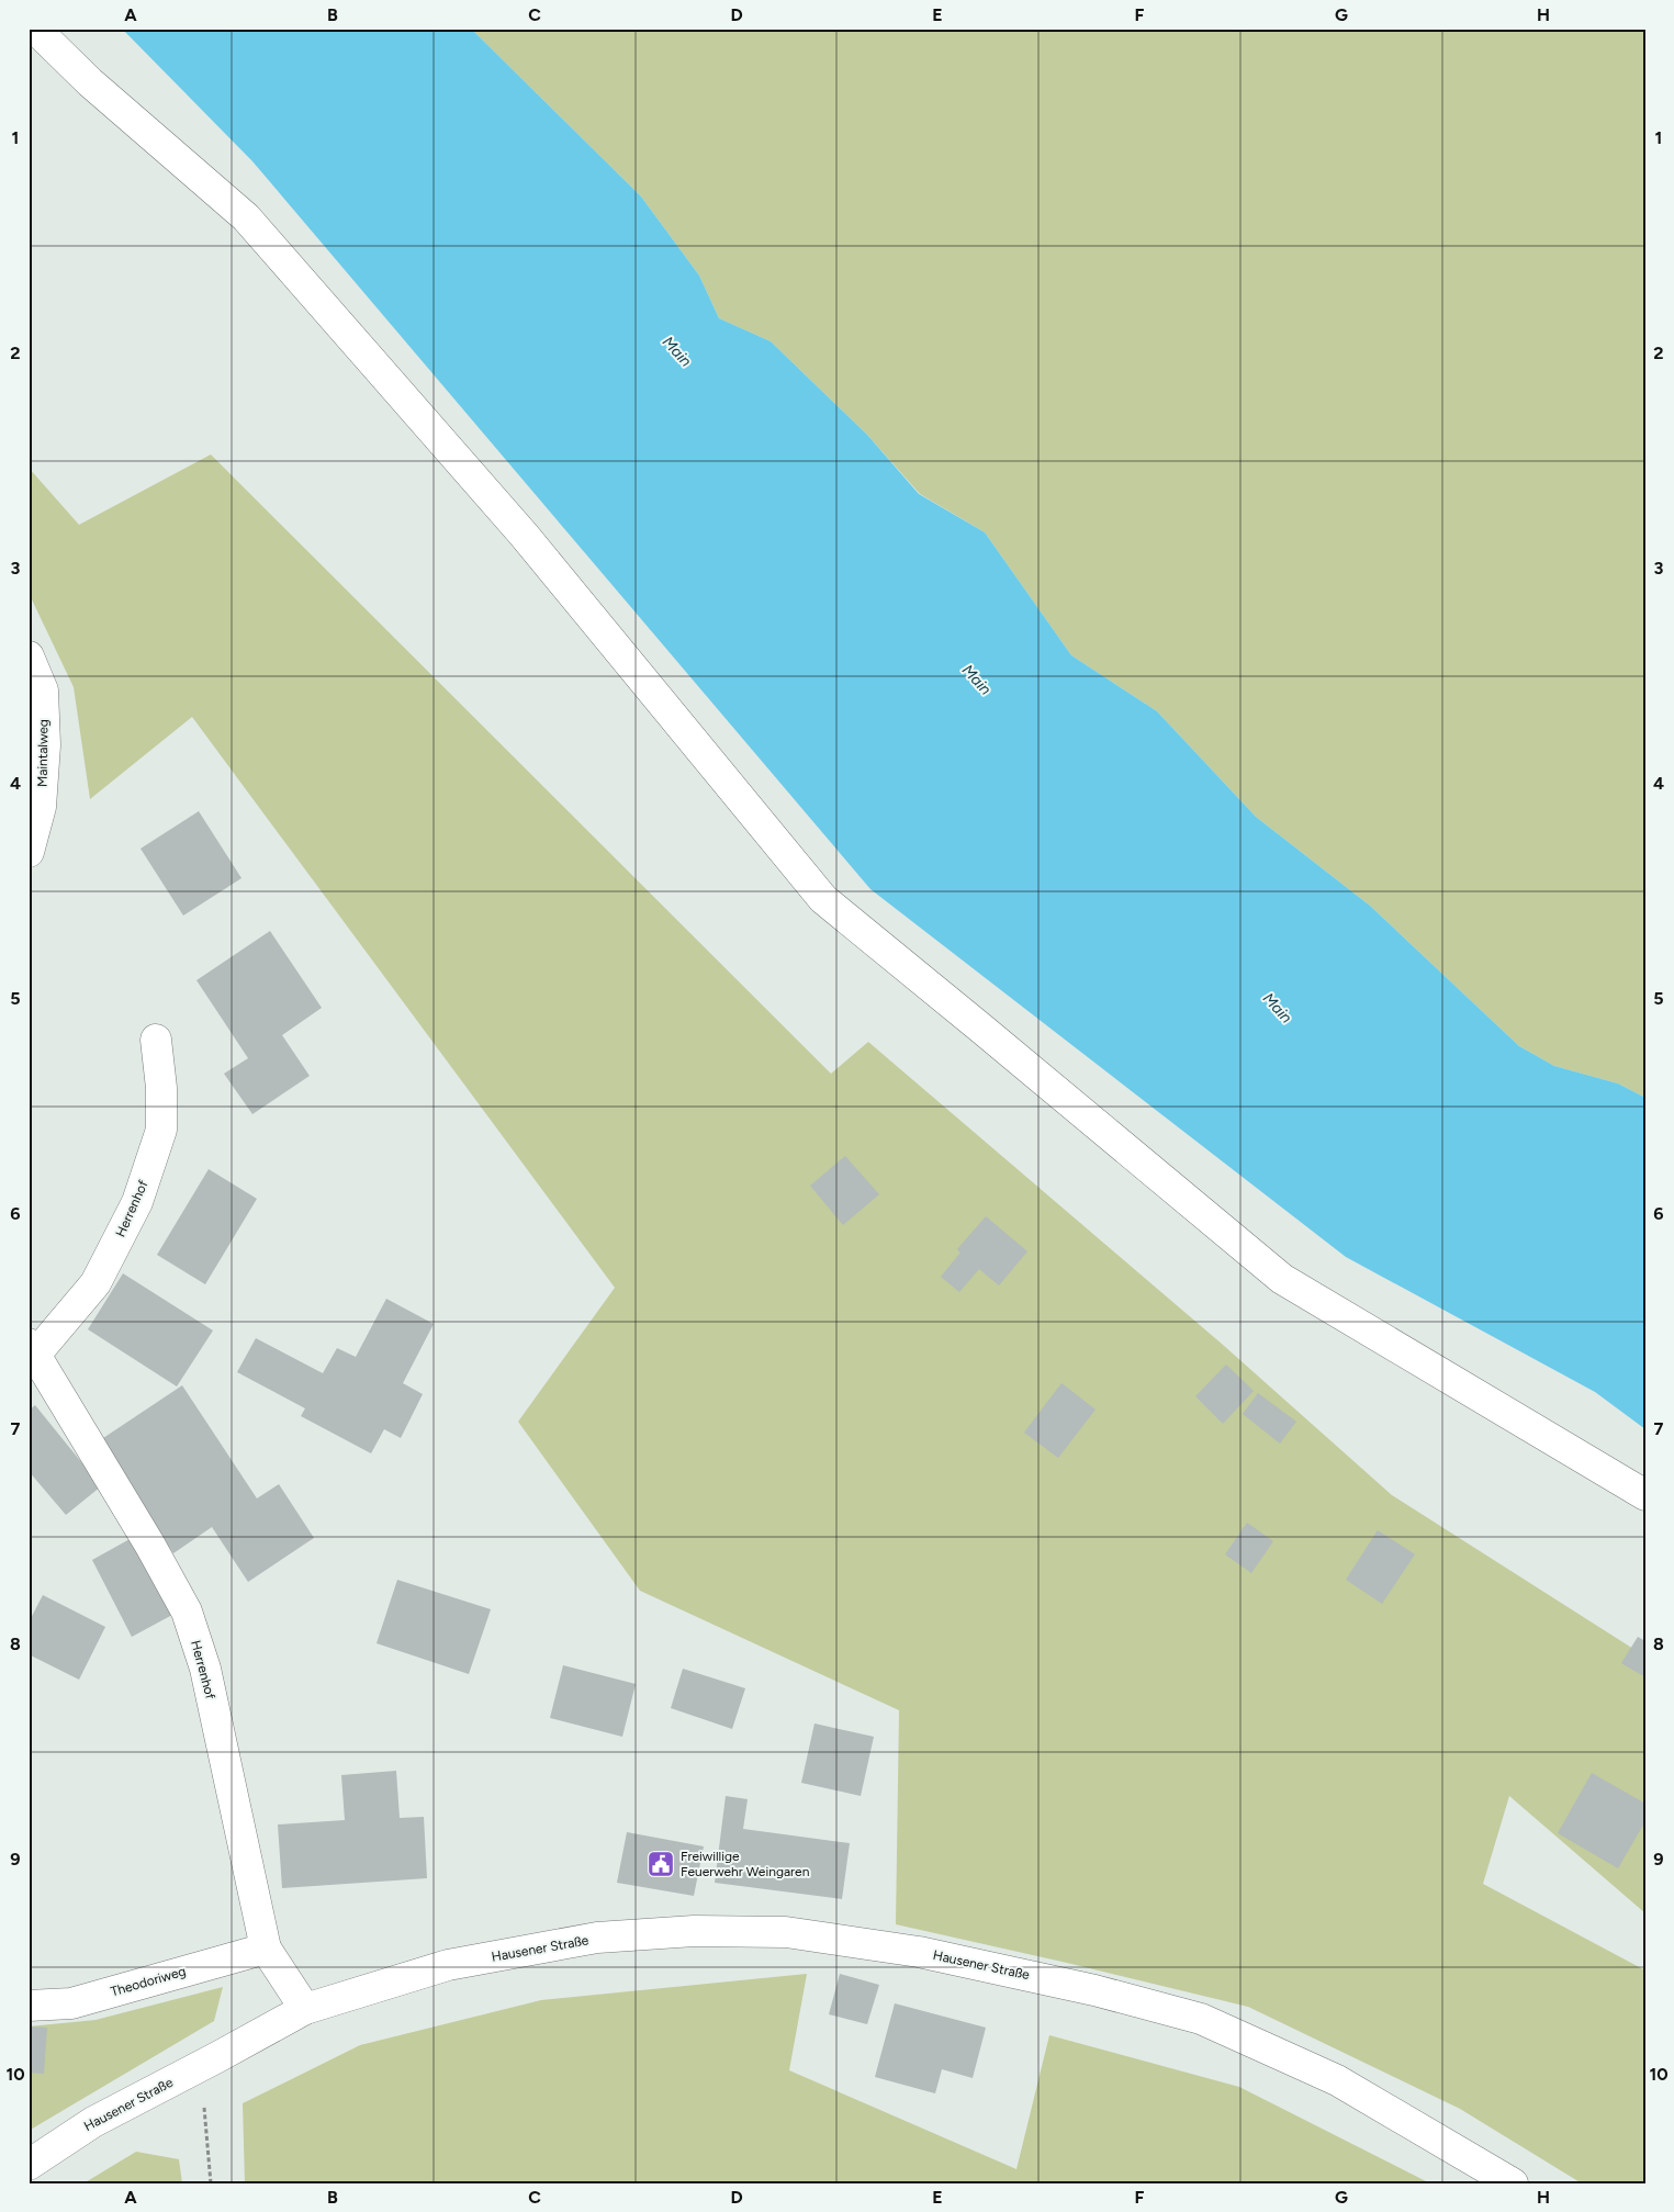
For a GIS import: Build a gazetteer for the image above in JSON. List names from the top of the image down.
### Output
{
  "streets": {
    "street": [
      "Maintalweg",
      "Herrenhof",
      "Hausener Straße",
      "Theodoriweg"
    ]
  },
  "crossings": [
    ["Herrenhof", "Hausener Straße"],
    ["Herrenhof", "Theodoriweg"]
  ],
  "water": ["Main"],
  "places": {
    "public building": ["Freiwillige Feuerwehr Weingaren"]
  },
  "grid": {
    "columns": [
      "A",
      "B",
      "C",
      "D",
      "E",
      "F",
      "G",
      "H"
    ],
    "rows": [
      "1",
      "2",
      "3",
      "4",
      "5",
      "6",
      "7",
      "8",
      "9",
      "10"
    ]
  }
}
